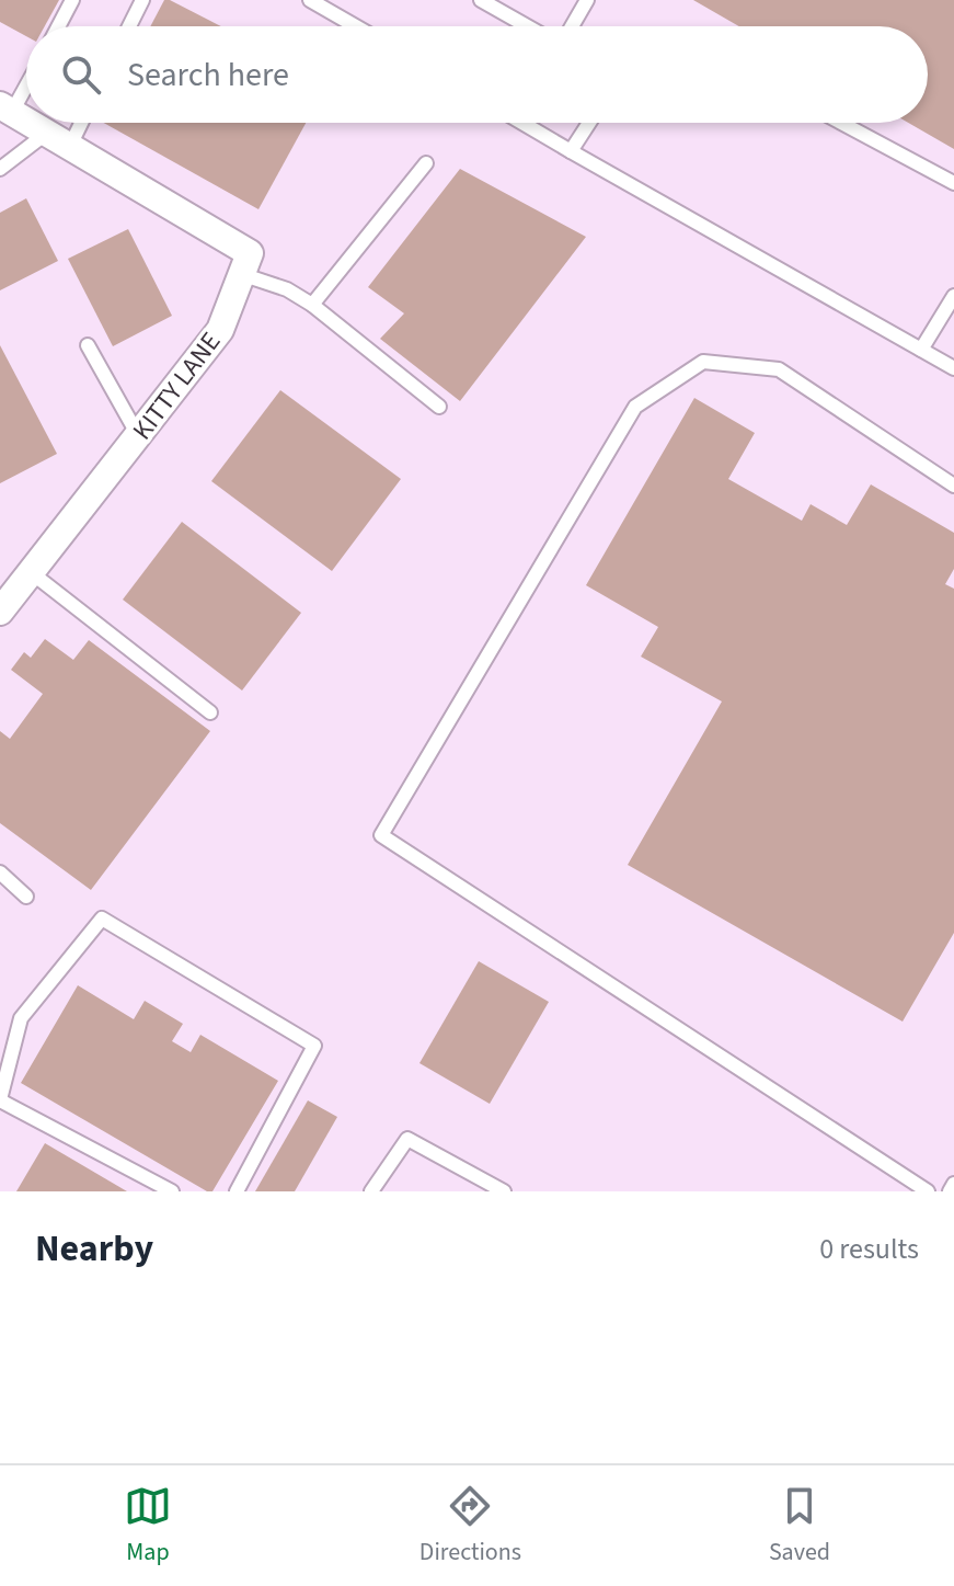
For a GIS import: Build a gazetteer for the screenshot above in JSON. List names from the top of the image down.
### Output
{
  "streets": {
    "street": ["KITTY LANE"]
  },
  "page": {
    "search": "Search here",
    "heading": ["Nearby", "0 results"],
    "nav": ["Map", "Directions", "Saved"]
  }
}
